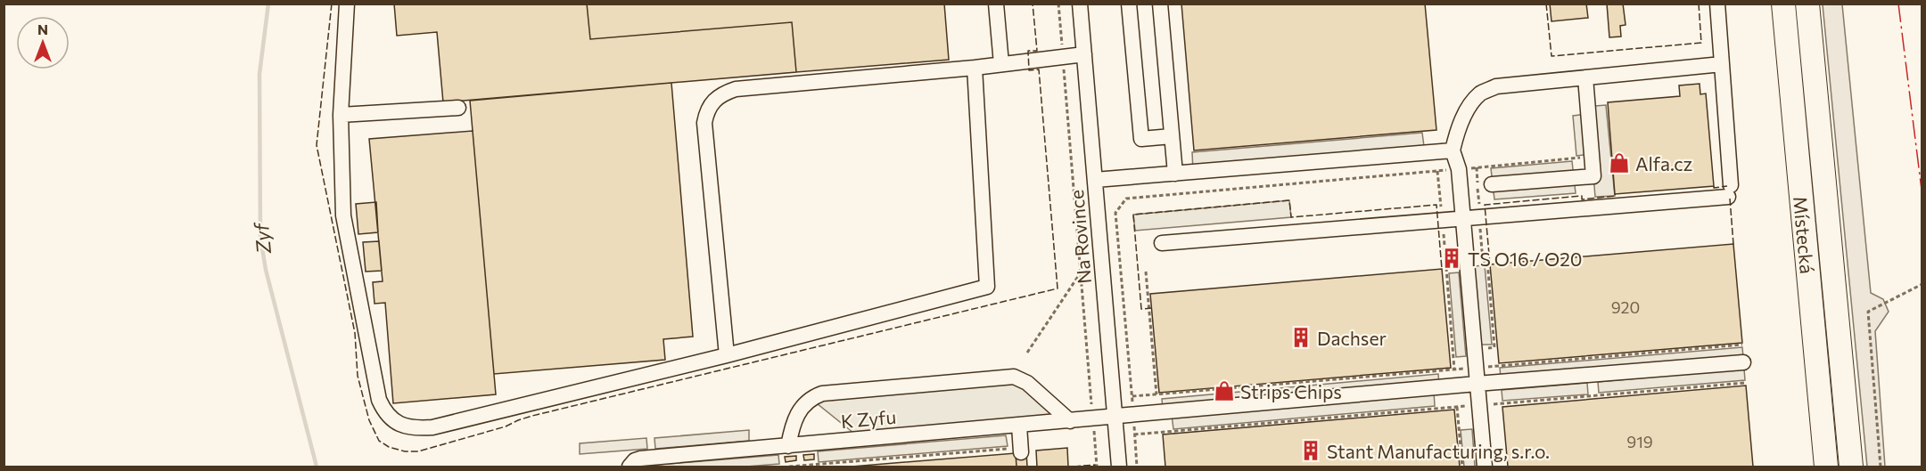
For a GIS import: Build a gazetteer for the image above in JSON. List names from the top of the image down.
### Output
{
  "streets": {
    "highway": ["Místecká"],
    "street": ["Na Rovince", "K Zyfu"]
  },
  "crossings": [
    ["Na Rovince", "K Zyfu"]
  ],
  "water": ["Zyf"],
  "places": {
    "shop": ["Alfa.cz", "Strips Chips"],
    "building": ["TS O16 / O20", "Dachser", "Stant Manufacturing, s.r.o."]
  },
  "house_numbers": ["920", "919"],
  "north": "top"
}
